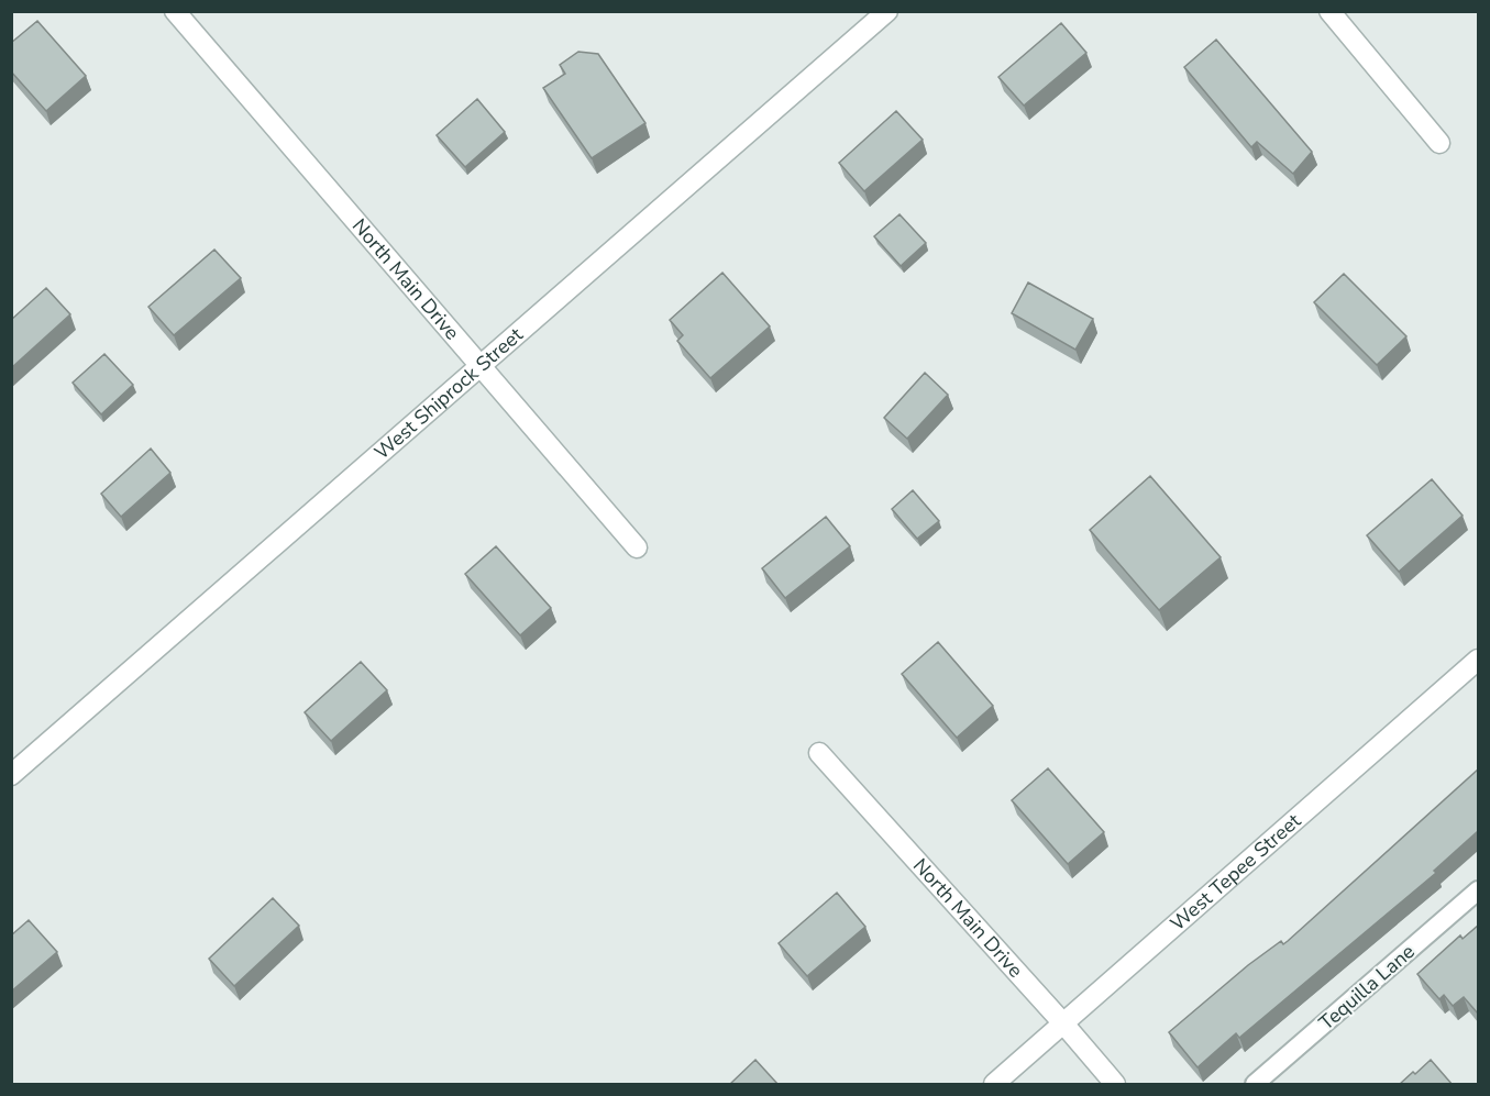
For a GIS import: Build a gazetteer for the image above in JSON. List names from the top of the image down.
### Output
{
  "streets": {
    "street": ["North Main Drive", "West Shiprock Street", "West Tepee Street"],
    "lane": ["Tequilla Lane"]
  },
  "crossings": [
    ["North Main Drive", "West Shiprock Street"],
    ["North Main Drive", "West Tepee Street"]
  ]
}
